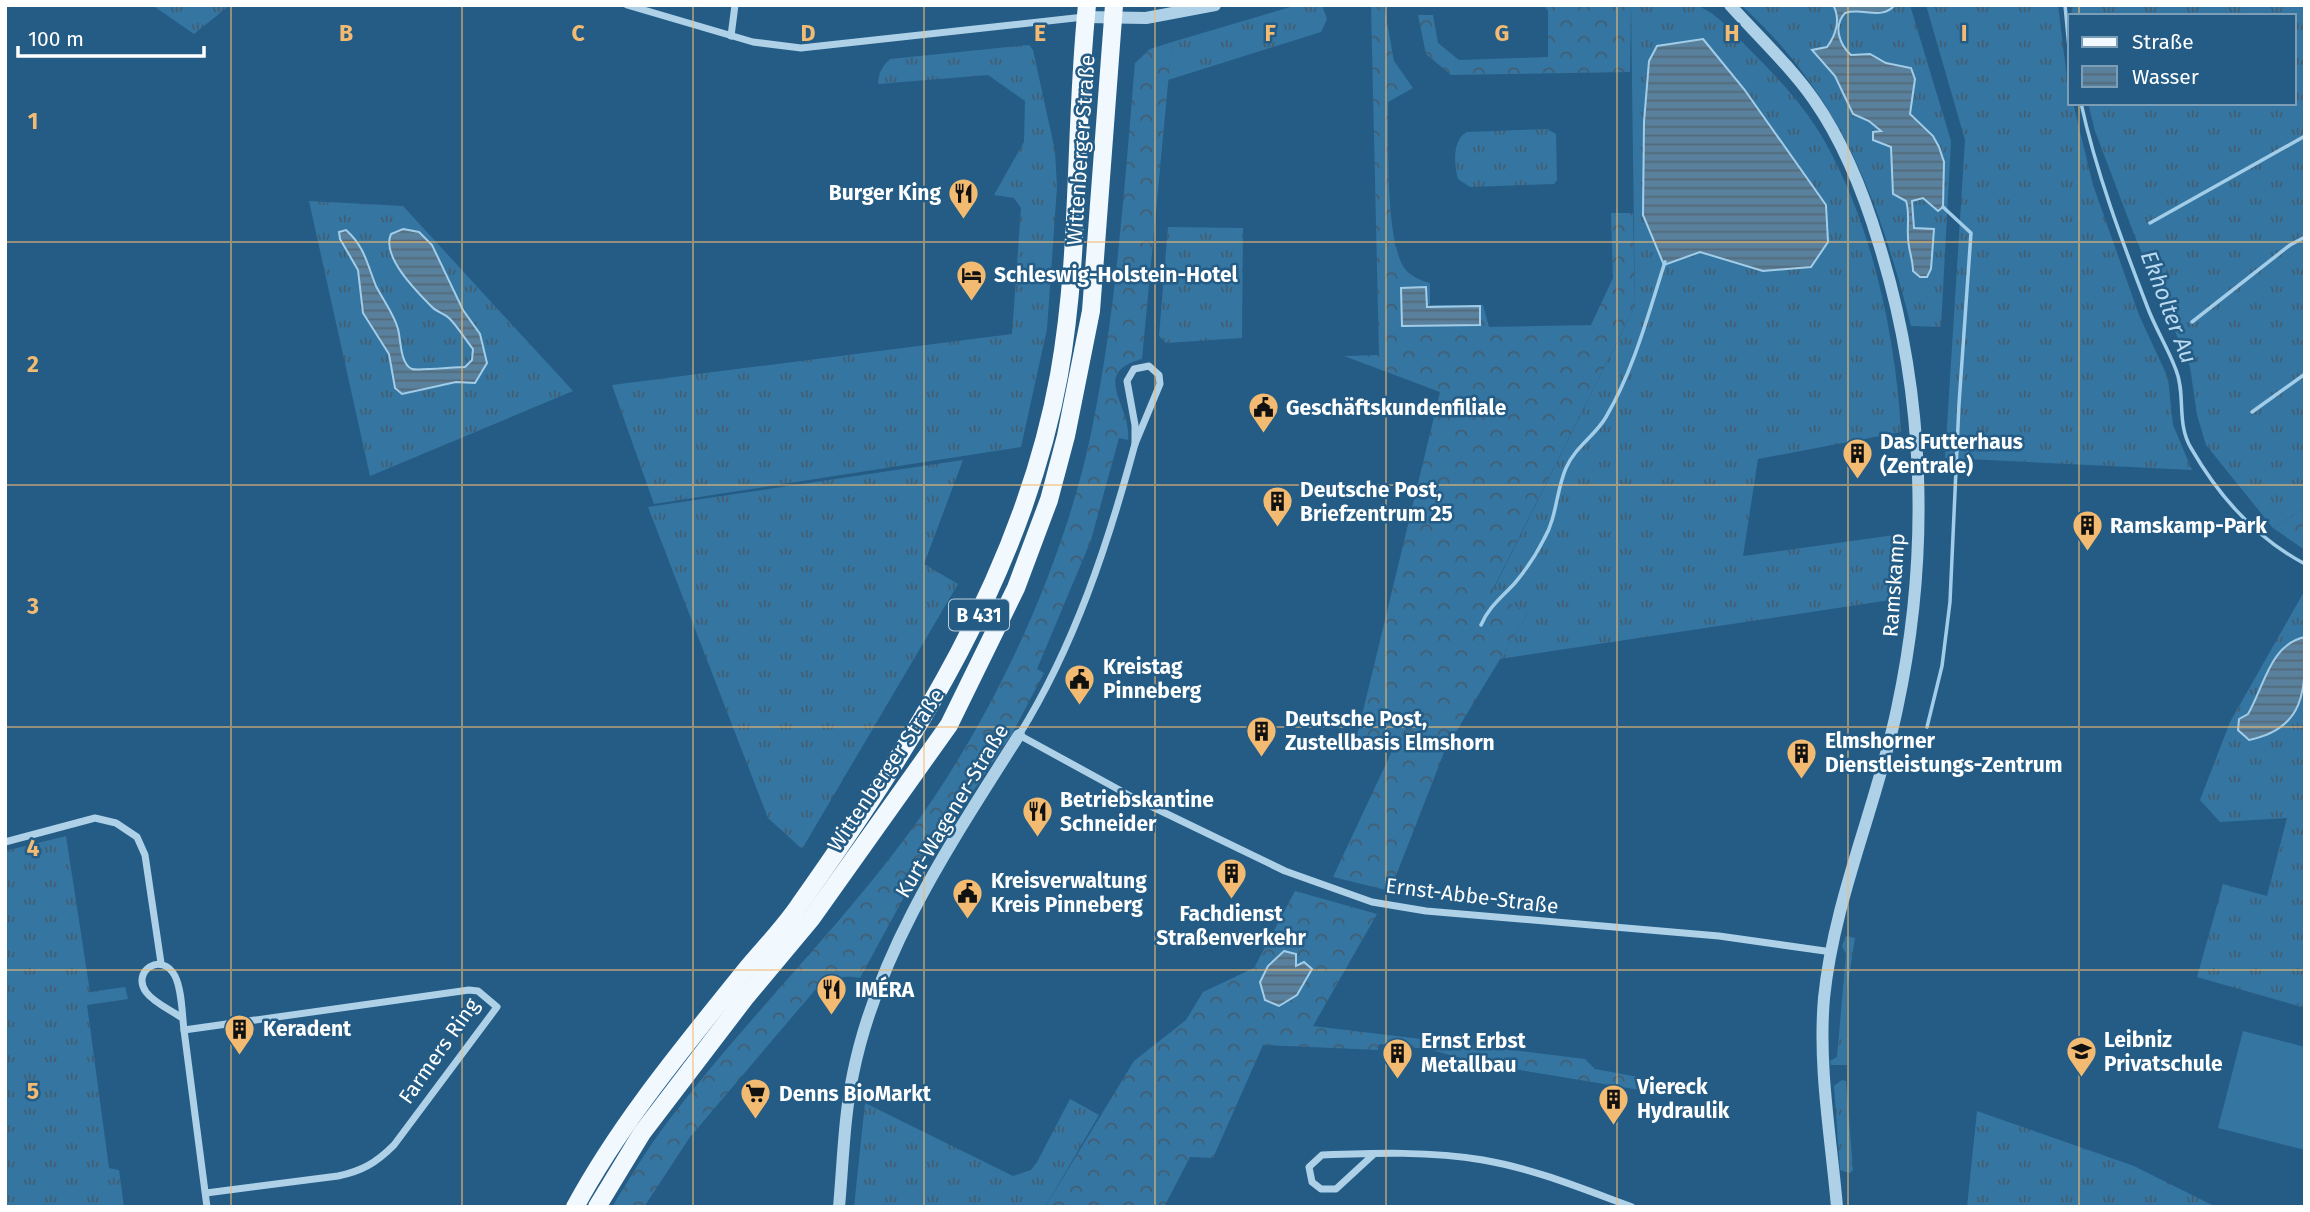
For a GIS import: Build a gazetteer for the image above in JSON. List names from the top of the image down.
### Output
{
  "streets": {
    "main road": ["Wittenberger Straße", "B 431"],
    "street": [
      "Ramskamp",
      "Kurt-Wagener-Straße",
      "Ernst-Abbe-Straße",
      "Farmers Ring"
    ]
  },
  "crossings": [
    ["Ramskamp", "Ernst-Abbe-Straße"],
    ["Kurt-Wagener-Straße", "Ernst-Abbe-Straße"]
  ],
  "water": ["Ekholter Au"],
  "places": {
    "restaurant": ["Burger King", "Betriebskantine Schneider", "IMÉRA"],
    "hotel": ["Schleswig-Holstein-Hotel"],
    "public building": ["Geschäftskundenfiliale", "Kreistag Pinneberg", "Kreisverwaltung Kreis Pinneberg"],
    "building": [
      "Das Futterhaus (Zentrale)",
      "Deutsche Post, Briefzentrum 25",
      "Ramskamp-Park",
      "Deutsche Post, Zustellbasis Elmshorn",
      "Elmshorner Dienstleistungs-Zentrum",
      "Fachdienst Straßenverkehr",
      "Keradent",
      "Ernst Erbst Metallbau",
      "Viereck Hydraulik"
    ],
    "school or university": ["Leibniz Privatschule"],
    "supermarket": ["Denns BioMarkt"]
  },
  "legend": ["Straße", "Wasser"],
  "scale_bar": "100 m",
  "grid": {
    "columns": [
      "B",
      "C",
      "D",
      "E",
      "F",
      "G",
      "H",
      "I"
    ],
    "rows": [
      "1",
      "2",
      "3",
      "4",
      "5"
    ]
  }
}
